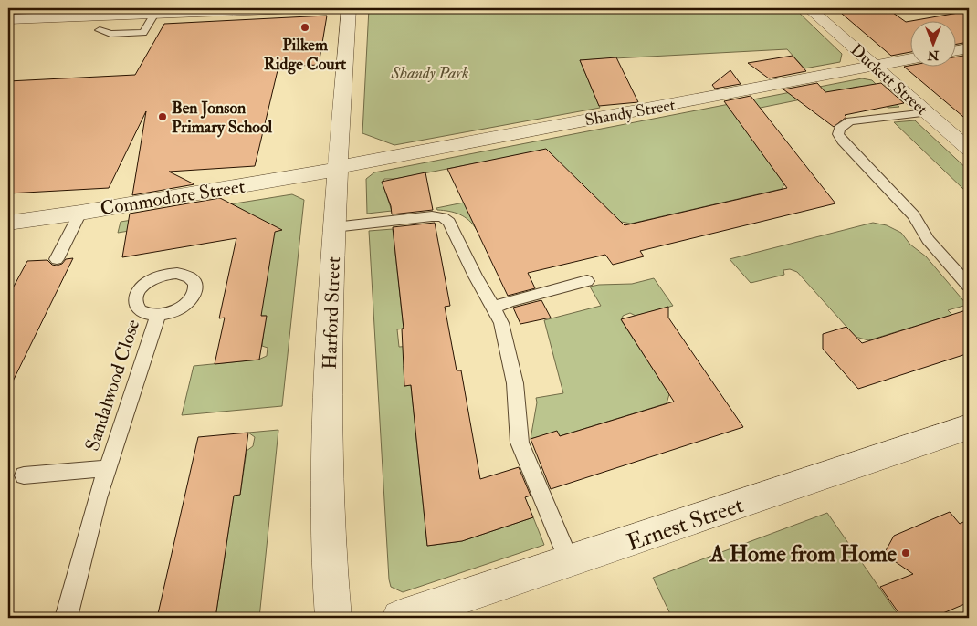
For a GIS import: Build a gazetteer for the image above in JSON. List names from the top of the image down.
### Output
{
  "streets": {
    "street": [
      "Duckett Street",
      "Shandy Street",
      "Commodore Street",
      "Harford Street",
      "Ernest Street"
    ],
    "lane": ["Sandalwood Close"]
  },
  "crossings": [
    ["Duckett Street", "Shandy Street"],
    ["Shandy Street", "Commodore Street"],
    ["Shandy Street", "Harford Street"],
    ["Commodore Street", "Harford Street"]
  ],
  "parks": ["Shandy Park"],
  "places": ["Pilkem Ridge Court", "Ben Jonson Primary School", "A Home from Home"],
  "north": "bottom"
}
